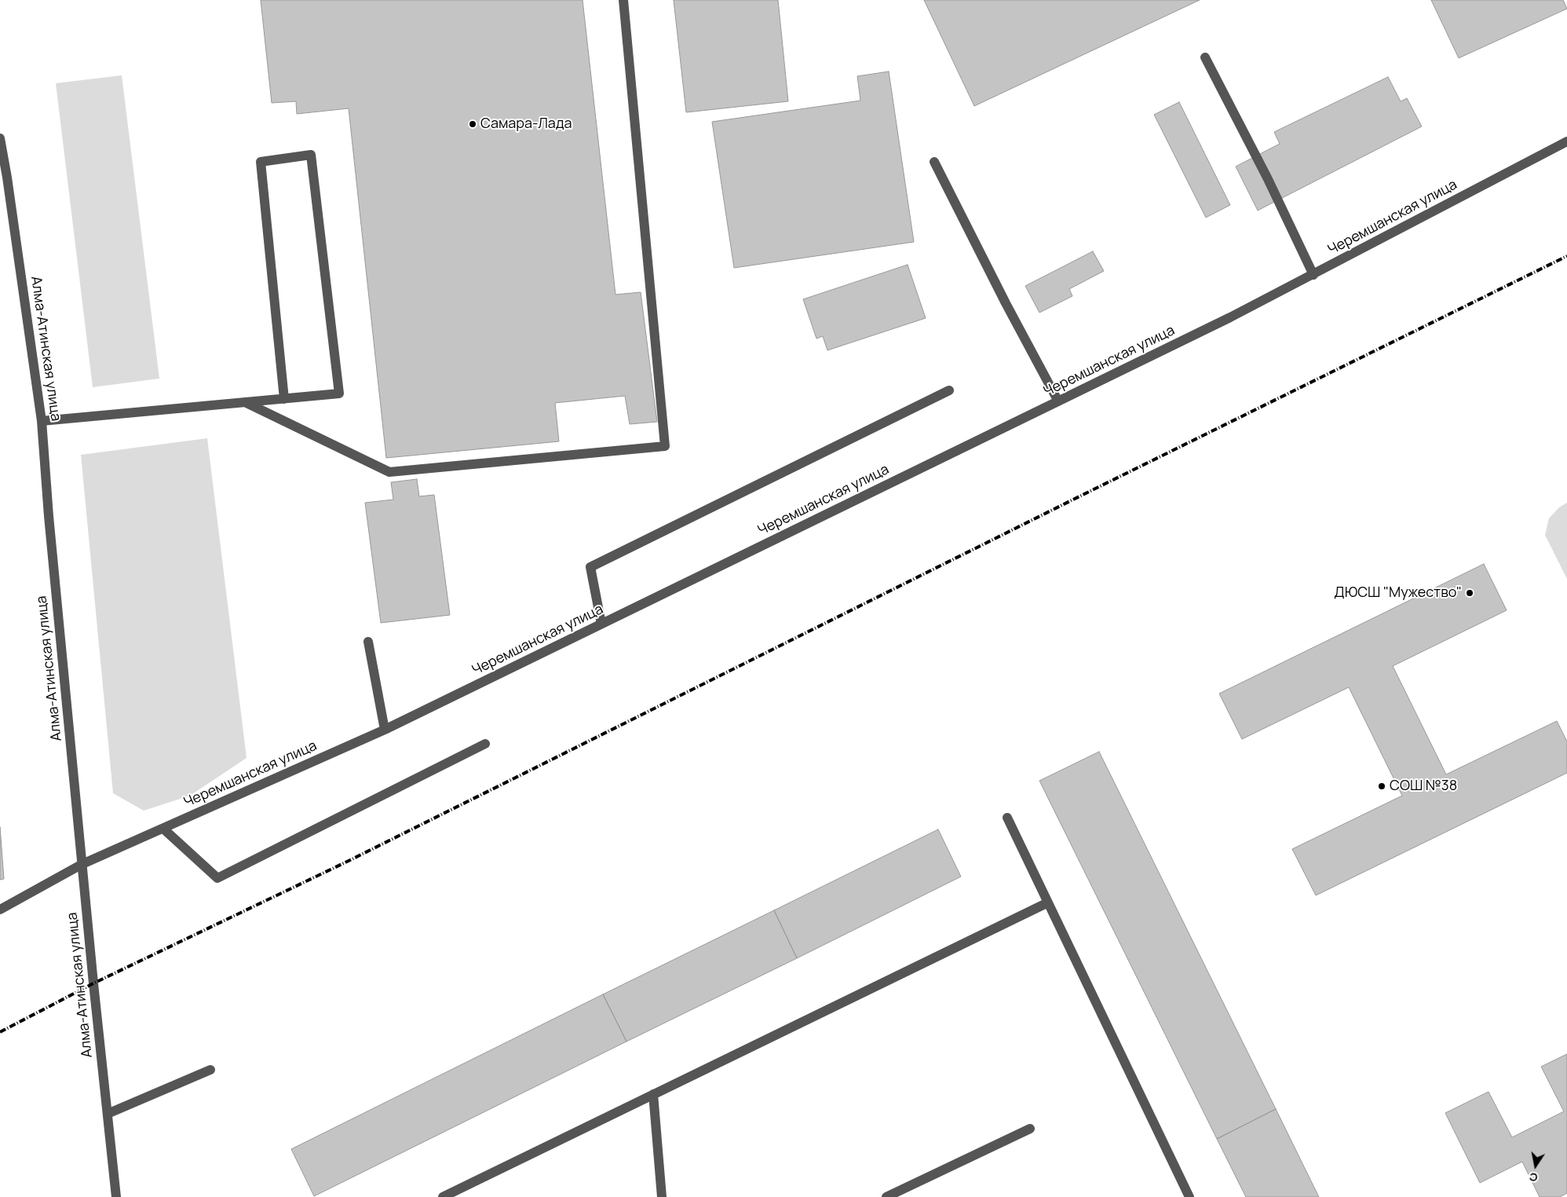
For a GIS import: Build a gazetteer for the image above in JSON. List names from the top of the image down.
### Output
{
  "streets": {
    "street": ["Черемшанская улица", "Алма-Атинская улица"]
  },
  "crossings": [
    ["Черемшанская улица", "Алма-Атинская улица"]
  ],
  "places": ["Самара-Лада", "ДЮСШ \"Мужество\"", "СОШ №38"],
  "north": "bottom"
}
